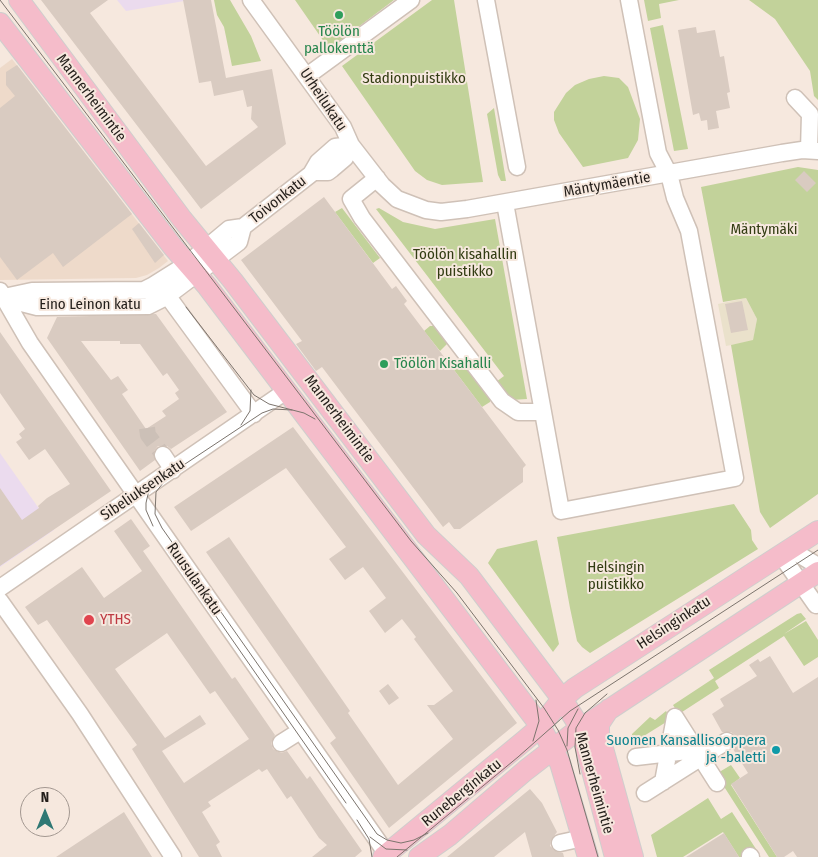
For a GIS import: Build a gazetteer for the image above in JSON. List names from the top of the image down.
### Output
{
  "streets": {
    "main road": ["Mannerheimintie", "Helsinginkatu", "Runeberginkatu"],
    "street": [
      "Urheilukatu",
      "Mäntymäentie",
      "Toivonkatu",
      "Eino Leinon katu",
      "Sibeliuksenkatu",
      "Ruusulankatu"
    ]
  },
  "crossings": [
    ["Mannerheimintie", "Toivonkatu"],
    ["Mannerheimintie", "Eino Leinon katu"],
    ["Mannerheimintie", "Sibeliuksenkatu"],
    ["Mannerheimintie", "Helsinginkatu"],
    ["Mannerheimintie", "Runeberginkatu"],
    ["Urheilukatu", "Mäntymäentie"],
    ["Urheilukatu", "Toivonkatu"],
    ["Toivonkatu", "Eino Leinon katu"],
    ["Eino Leinon katu", "Ruusulankatu"],
    ["Sibeliuksenkatu", "Ruusulankatu"],
    ["Ruusulankatu", "Runeberginkatu"],
    ["Helsinginkatu", "Runeberginkatu"]
  ],
  "parks": [
    "Stadionpuistikko",
    "Mäntymäki",
    "Töölön kisahallin puistikko",
    "Helsingin puistikko"
  ],
  "places": [
    "Töölön pallokenttä",
    "Töölön Kisahalli",
    "YTHS",
    "Suomen Kansallisooppera ja -baletti"
  ],
  "north": "top"
}
